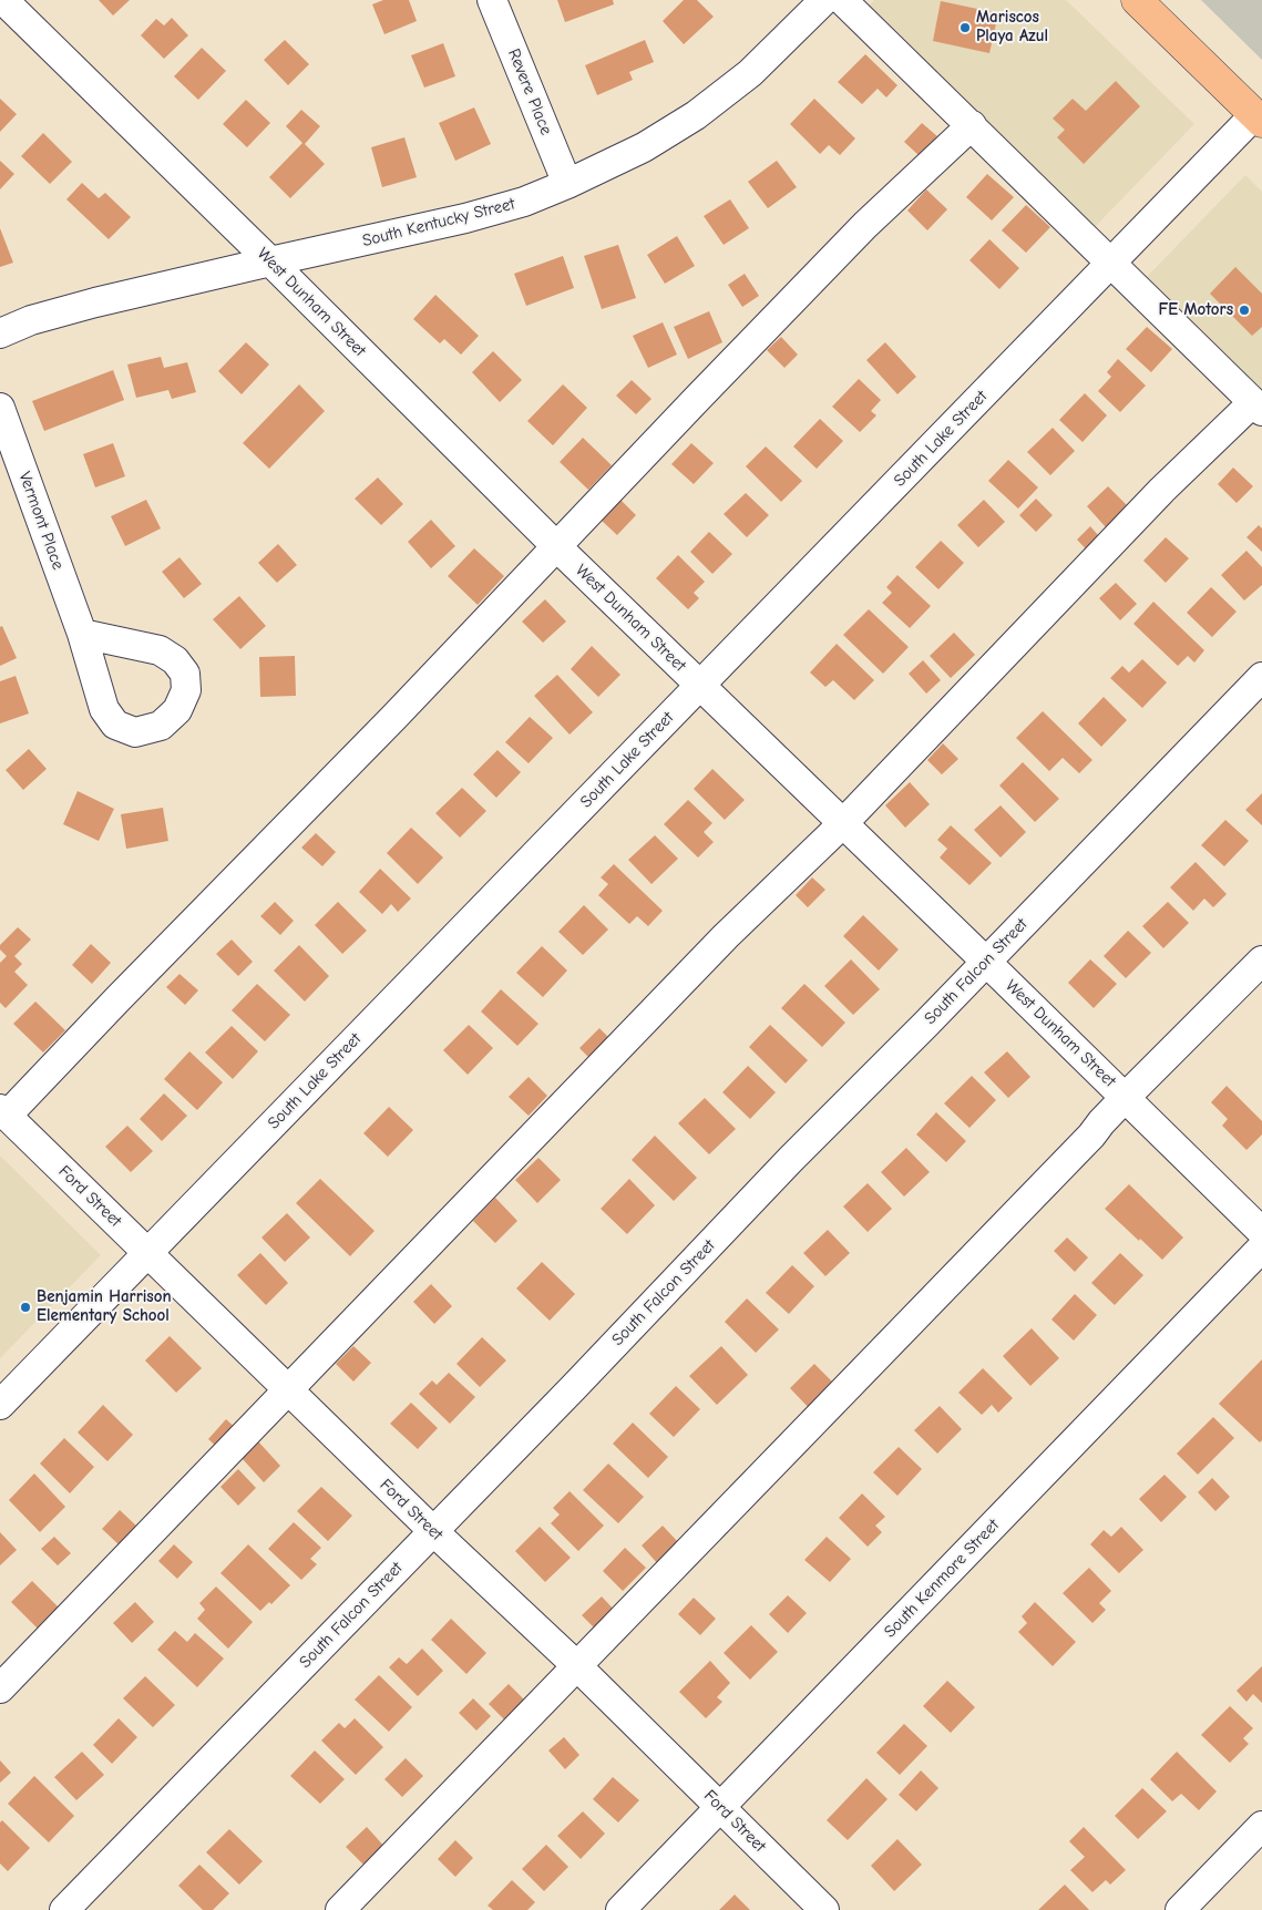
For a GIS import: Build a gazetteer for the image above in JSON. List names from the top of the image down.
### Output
{
  "streets": {
    "street": [
      "Revere Place",
      "South Kentucky Street",
      "West Dunham Street",
      "South Lake Street",
      "Vermont Place",
      "South Falcon Street",
      "Ford Street",
      "South Kenmore Street"
    ]
  },
  "crossings": [
    ["Revere Place", "South Kentucky Street"],
    ["South Kentucky Street", "West Dunham Street"],
    ["West Dunham Street", "South Lake Street"],
    ["West Dunham Street", "South Falcon Street"],
    ["South Lake Street", "Ford Street"],
    ["South Falcon Street", "Ford Street"],
    ["Ford Street", "South Kenmore Street"]
  ],
  "places": ["Mariscos Playa Azul", "FE Motors", "Benjamin Harrison Elementary School"]
}
